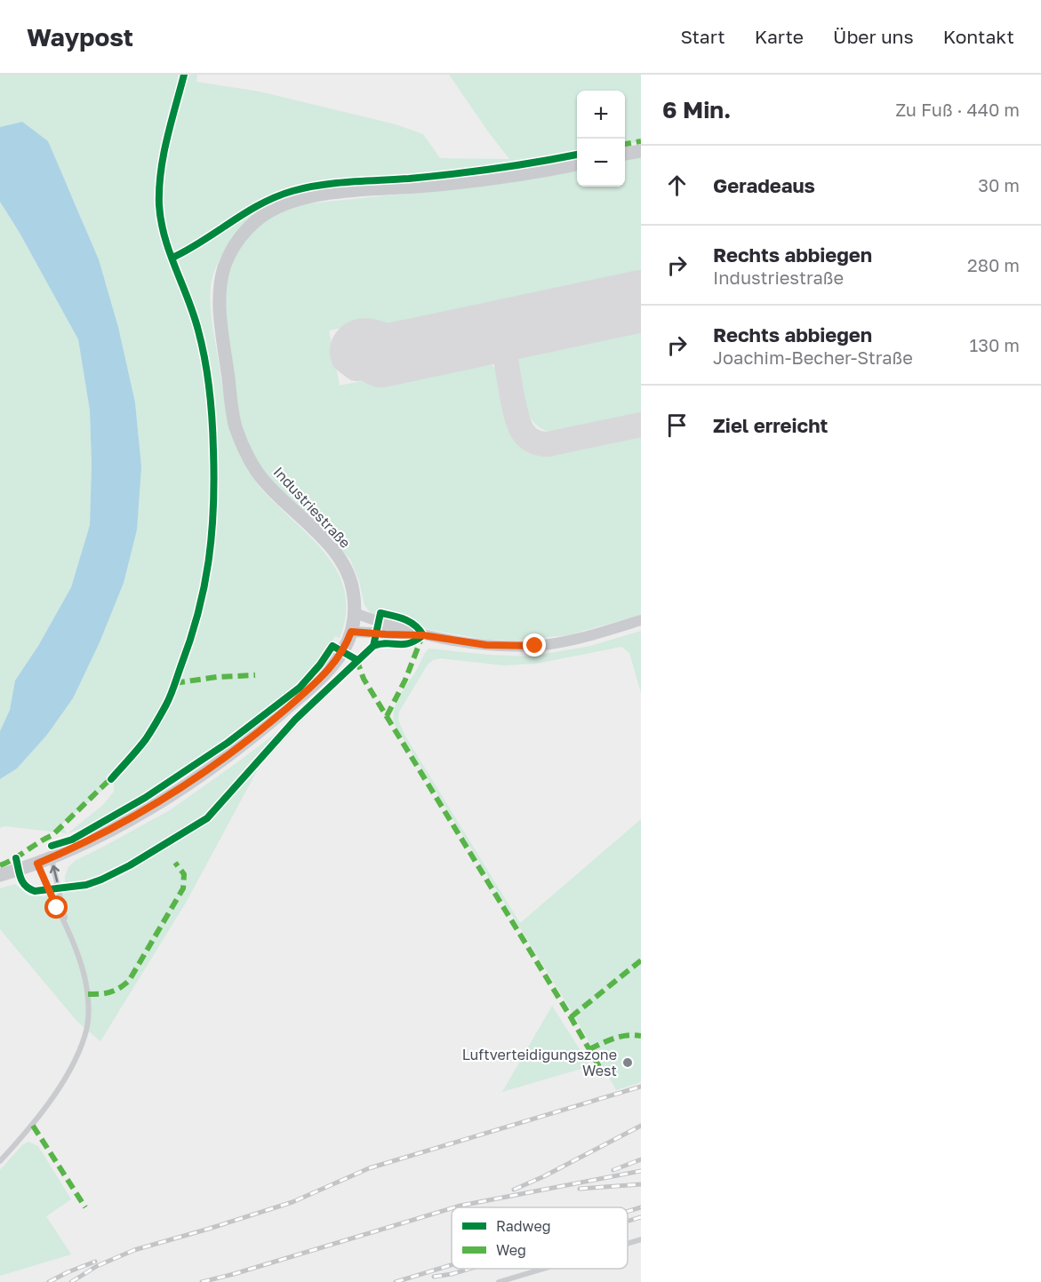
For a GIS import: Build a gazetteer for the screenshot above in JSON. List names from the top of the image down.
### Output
{
  "streets": {
    "street": ["Industriestraße"]
  },
  "places": ["Luftverteidigungszone West"],
  "legend": ["Radweg", "Weg"],
  "page": {
    "header": "Waypost",
    "nav": [
      "Start",
      "Karte",
      "Über uns",
      "Kontakt"
    ],
    "heading": ["6 Min.", "Zu Fuß · 440 m"],
    "map_buttons": ["+", "−"],
    "list": [
      ["Geradeaus", "30 m"],
      ["Rechts abbiegen", "Industriestraße", "280 m"],
      ["Rechts abbiegen", "Joachim-Becher-Straße", "130 m"],
      "Ziel erreicht"
    ]
  }
}
